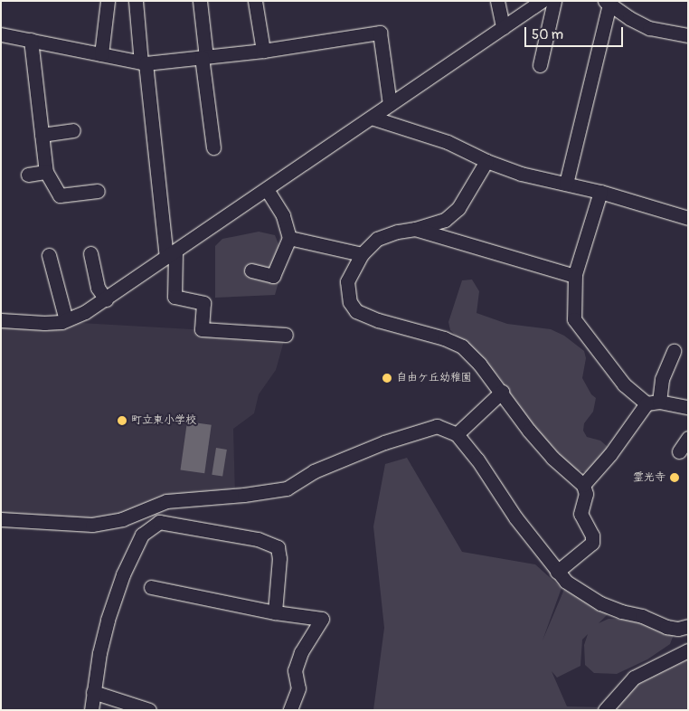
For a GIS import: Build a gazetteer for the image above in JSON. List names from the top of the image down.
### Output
{
  "places": ["自由ケ丘幼稚園", "町立東小学校", "霊光寺"],
  "scale_bar": "50 m"
}
